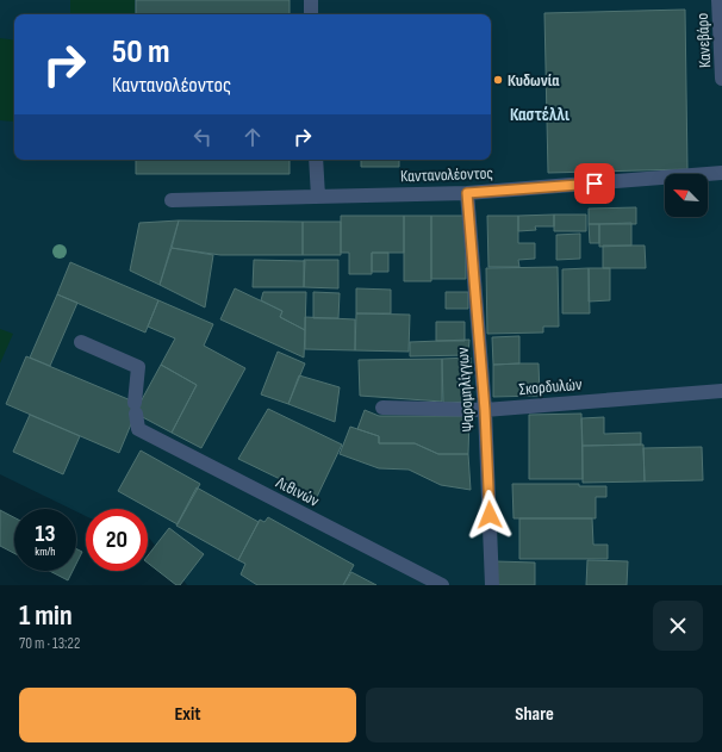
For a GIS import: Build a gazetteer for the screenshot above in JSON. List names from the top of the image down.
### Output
{
  "streets": {
    "street": [
      "Κανεβάρο",
      "Καντανολέοντος",
      "Σκορδυλών",
      "Ψαρομηλίγγων",
      "Λιθινών"
    ]
  },
  "crossings": [
    ["Καντανολέοντος", "Ψαρομηλίγγων"],
    ["Σκορδυλών", "Ψαρομηλίγγων"]
  ],
  "districts": ["Καστέλλι"],
  "places": ["Κυδωνία"],
  "north": "top left",
  "page": {
    "turn": ["50 m", "Καντανολέοντος"],
    "speed": "13 km/h",
    "limit": "20",
    "heading": ["1 min", "70 m · 13:22"],
    "buttons": ["Exit", "Share"]
  }
}
